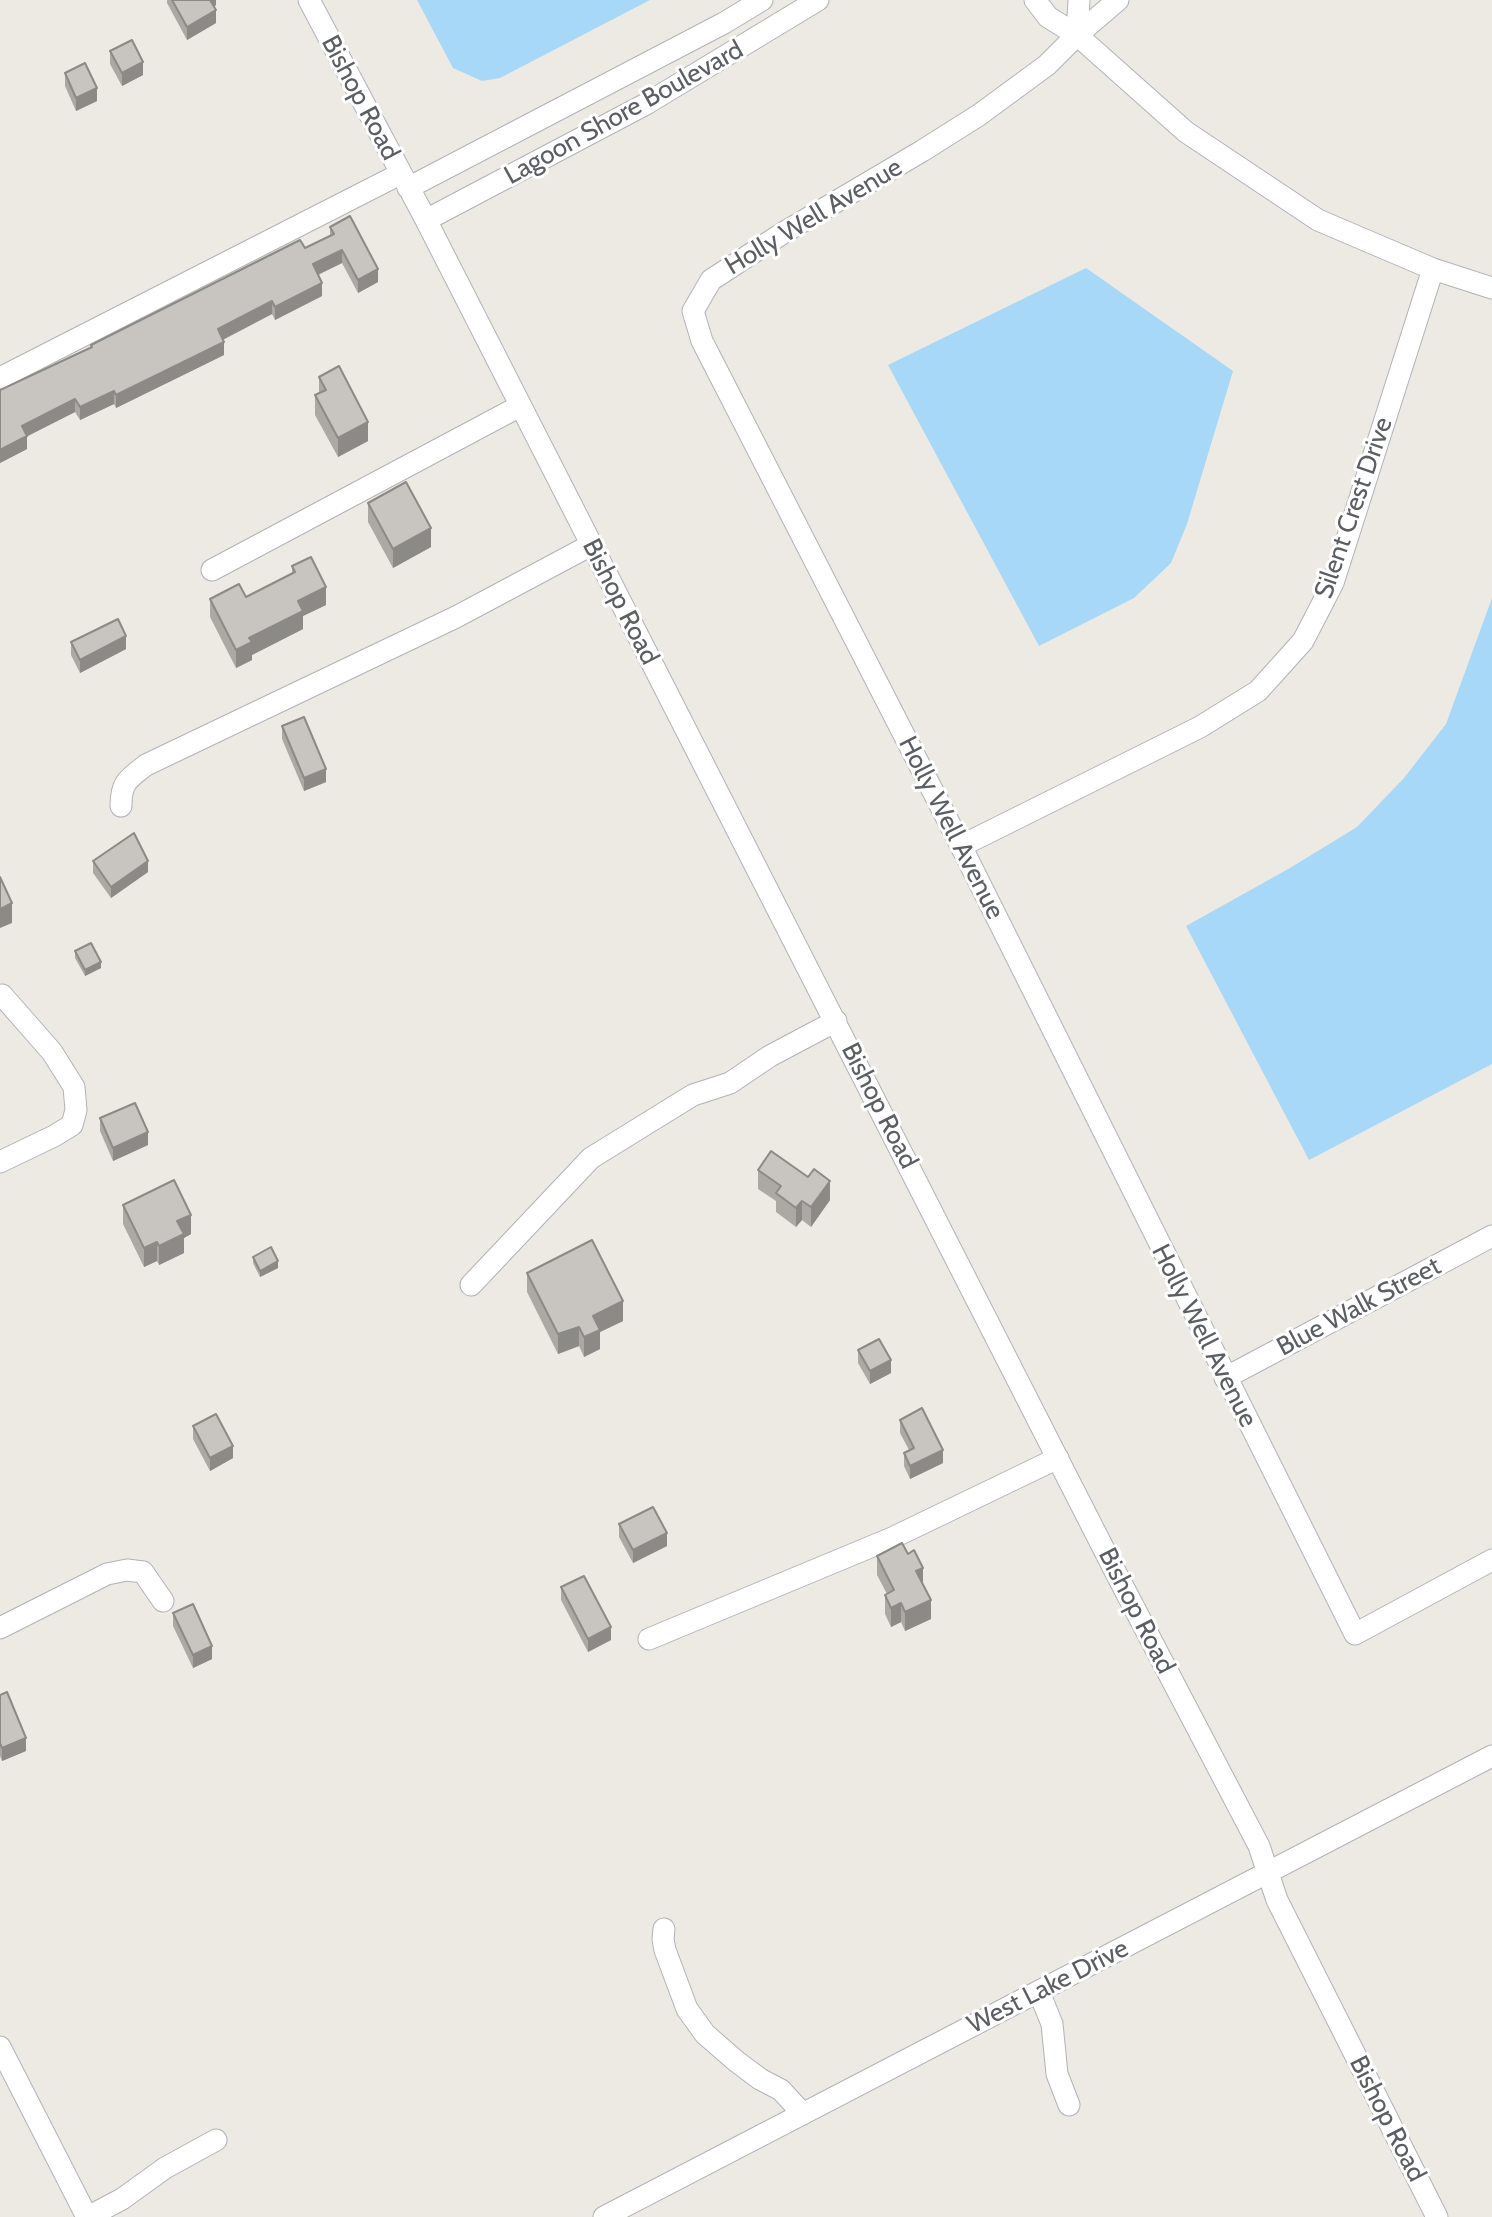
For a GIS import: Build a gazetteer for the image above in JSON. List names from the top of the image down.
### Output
{
  "streets": {
    "street": [
      "Bishop Road",
      "Lagoon Shore Boulevard",
      "Holly Well Avenue",
      "Silent Crest Drive",
      "Blue Walk Street",
      "West Lake Drive"
    ]
  },
  "crossings": [
    ["Bishop Road", "Lagoon Shore Boulevard"],
    ["Bishop Road", "West Lake Drive"],
    ["Holly Well Avenue", "Silent Crest Drive"],
    ["Holly Well Avenue", "Blue Walk Street"]
  ]
}
